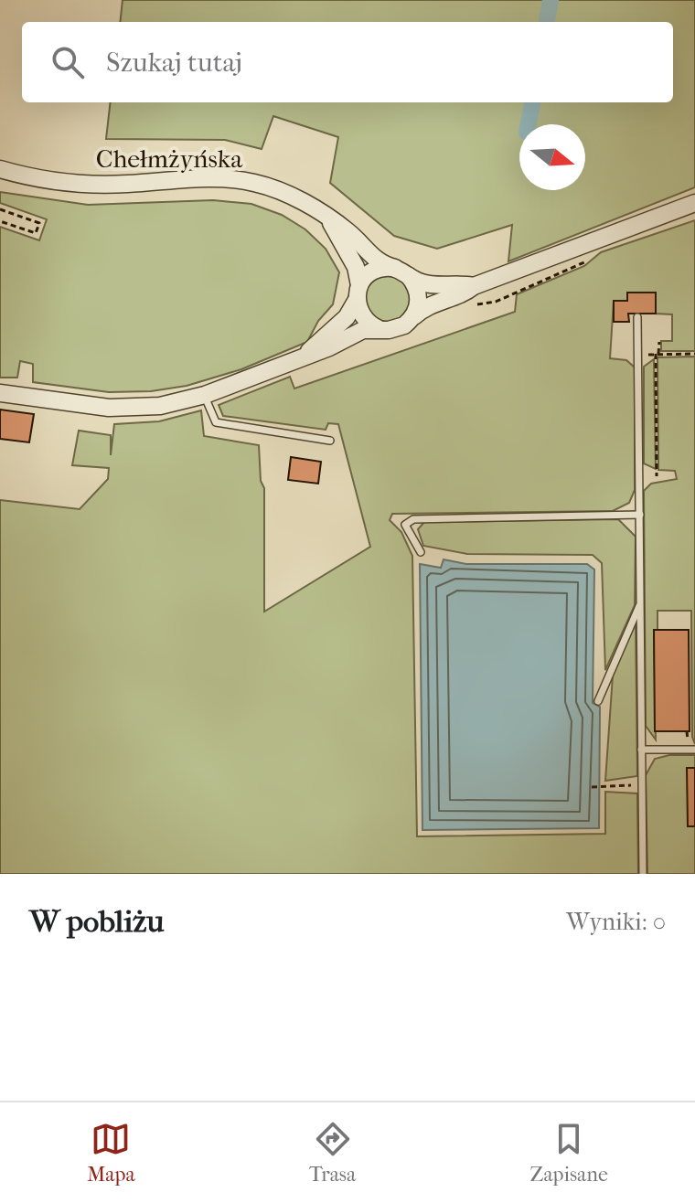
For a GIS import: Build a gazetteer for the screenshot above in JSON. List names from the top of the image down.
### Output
{
  "streets": {
    "street": ["Chełmżyńska"]
  },
  "north": "right",
  "page": {
    "search": "Szukaj tutaj",
    "heading": ["W pobliżu", "Wyniki: 0"],
    "nav": ["Mapa", "Trasa", "Zapisane"]
  }
}
